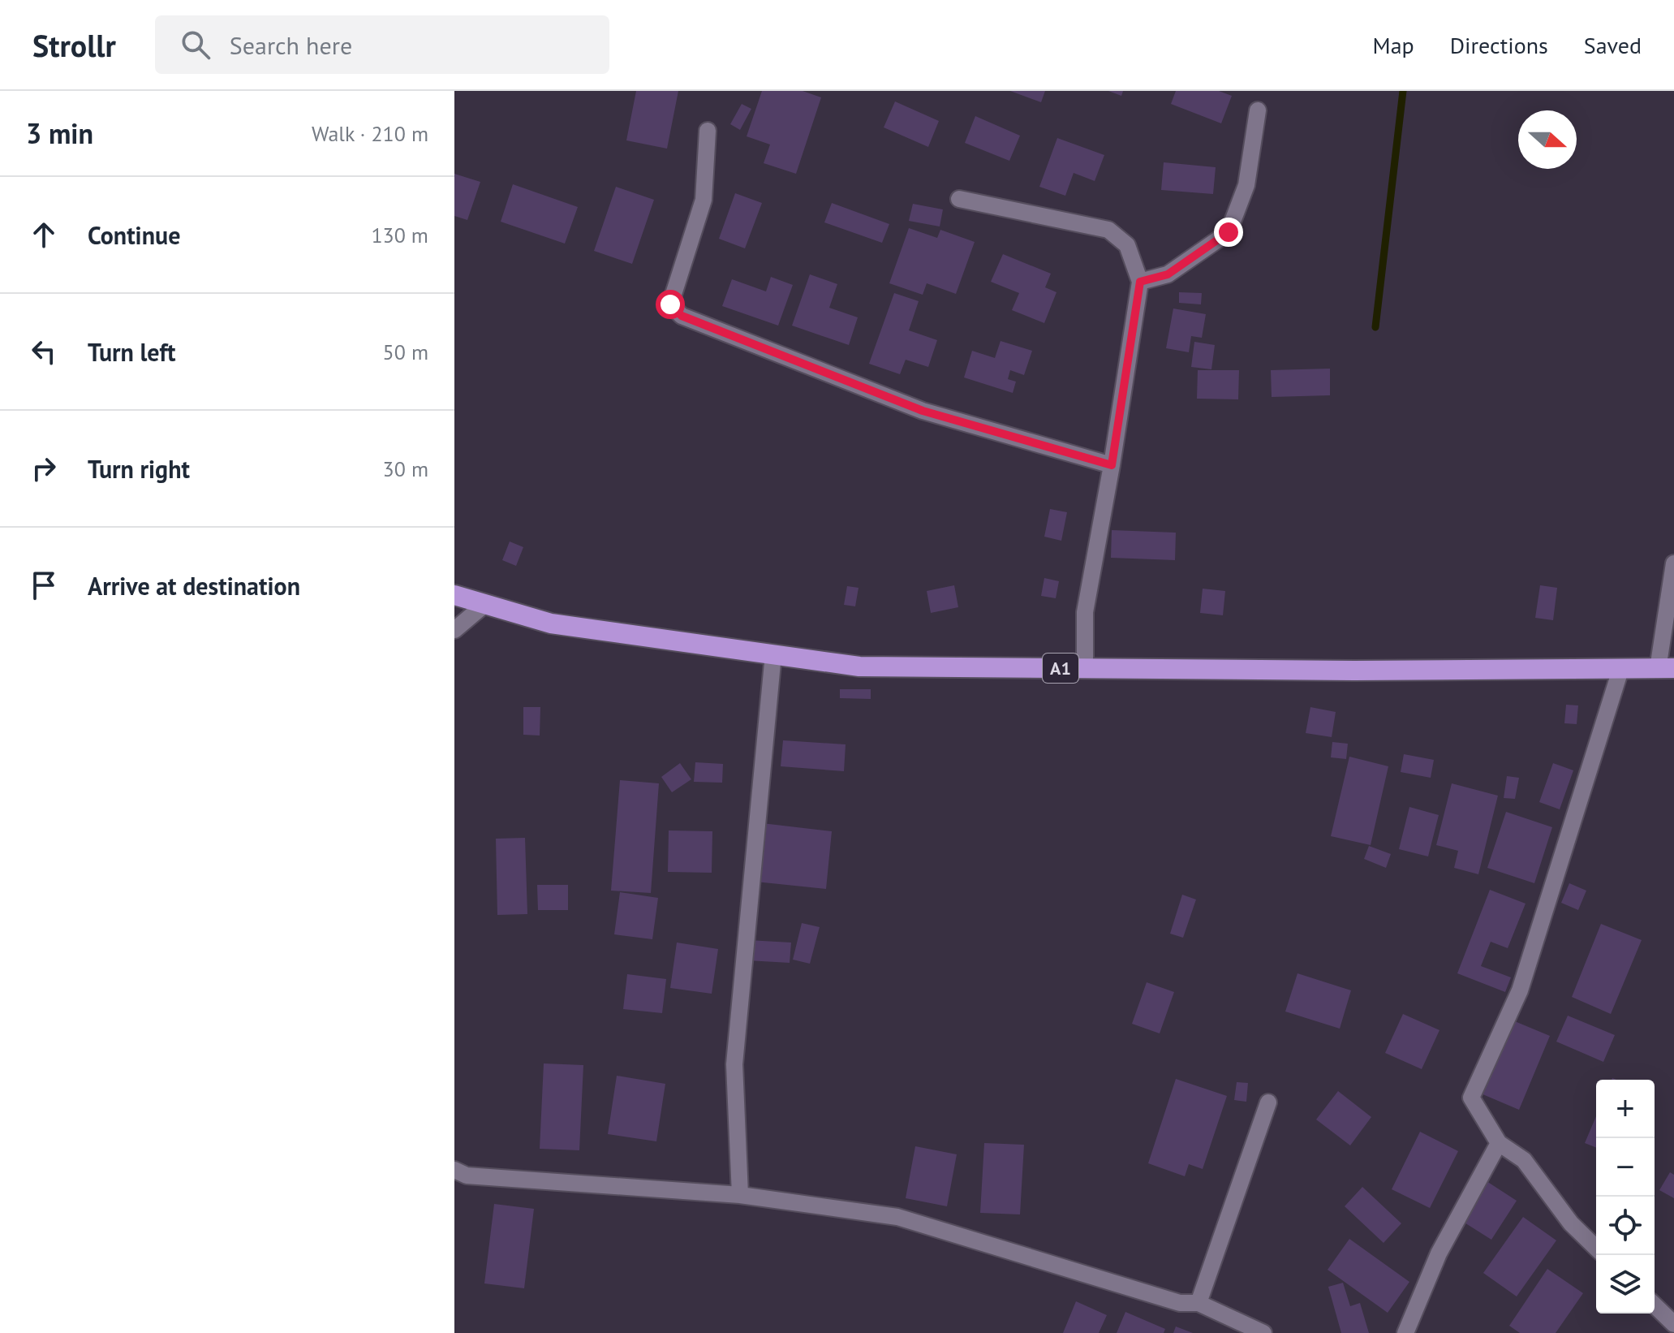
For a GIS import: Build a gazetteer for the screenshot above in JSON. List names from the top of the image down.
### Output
{
  "streets": {
    "highway": ["A1"]
  },
  "north": "right",
  "page": {
    "header": "Strollr",
    "search": "Search here",
    "nav": ["Map", "Directions", "Saved"],
    "heading": ["3 min", "Walk · 210 m"],
    "list": [
      ["Continue", "130 m"],
      ["Turn left", "50 m"],
      ["Turn right", "30 m"],
      "Arrive at destination"
    ],
    "map_buttons": ["+", "−"]
  }
}
